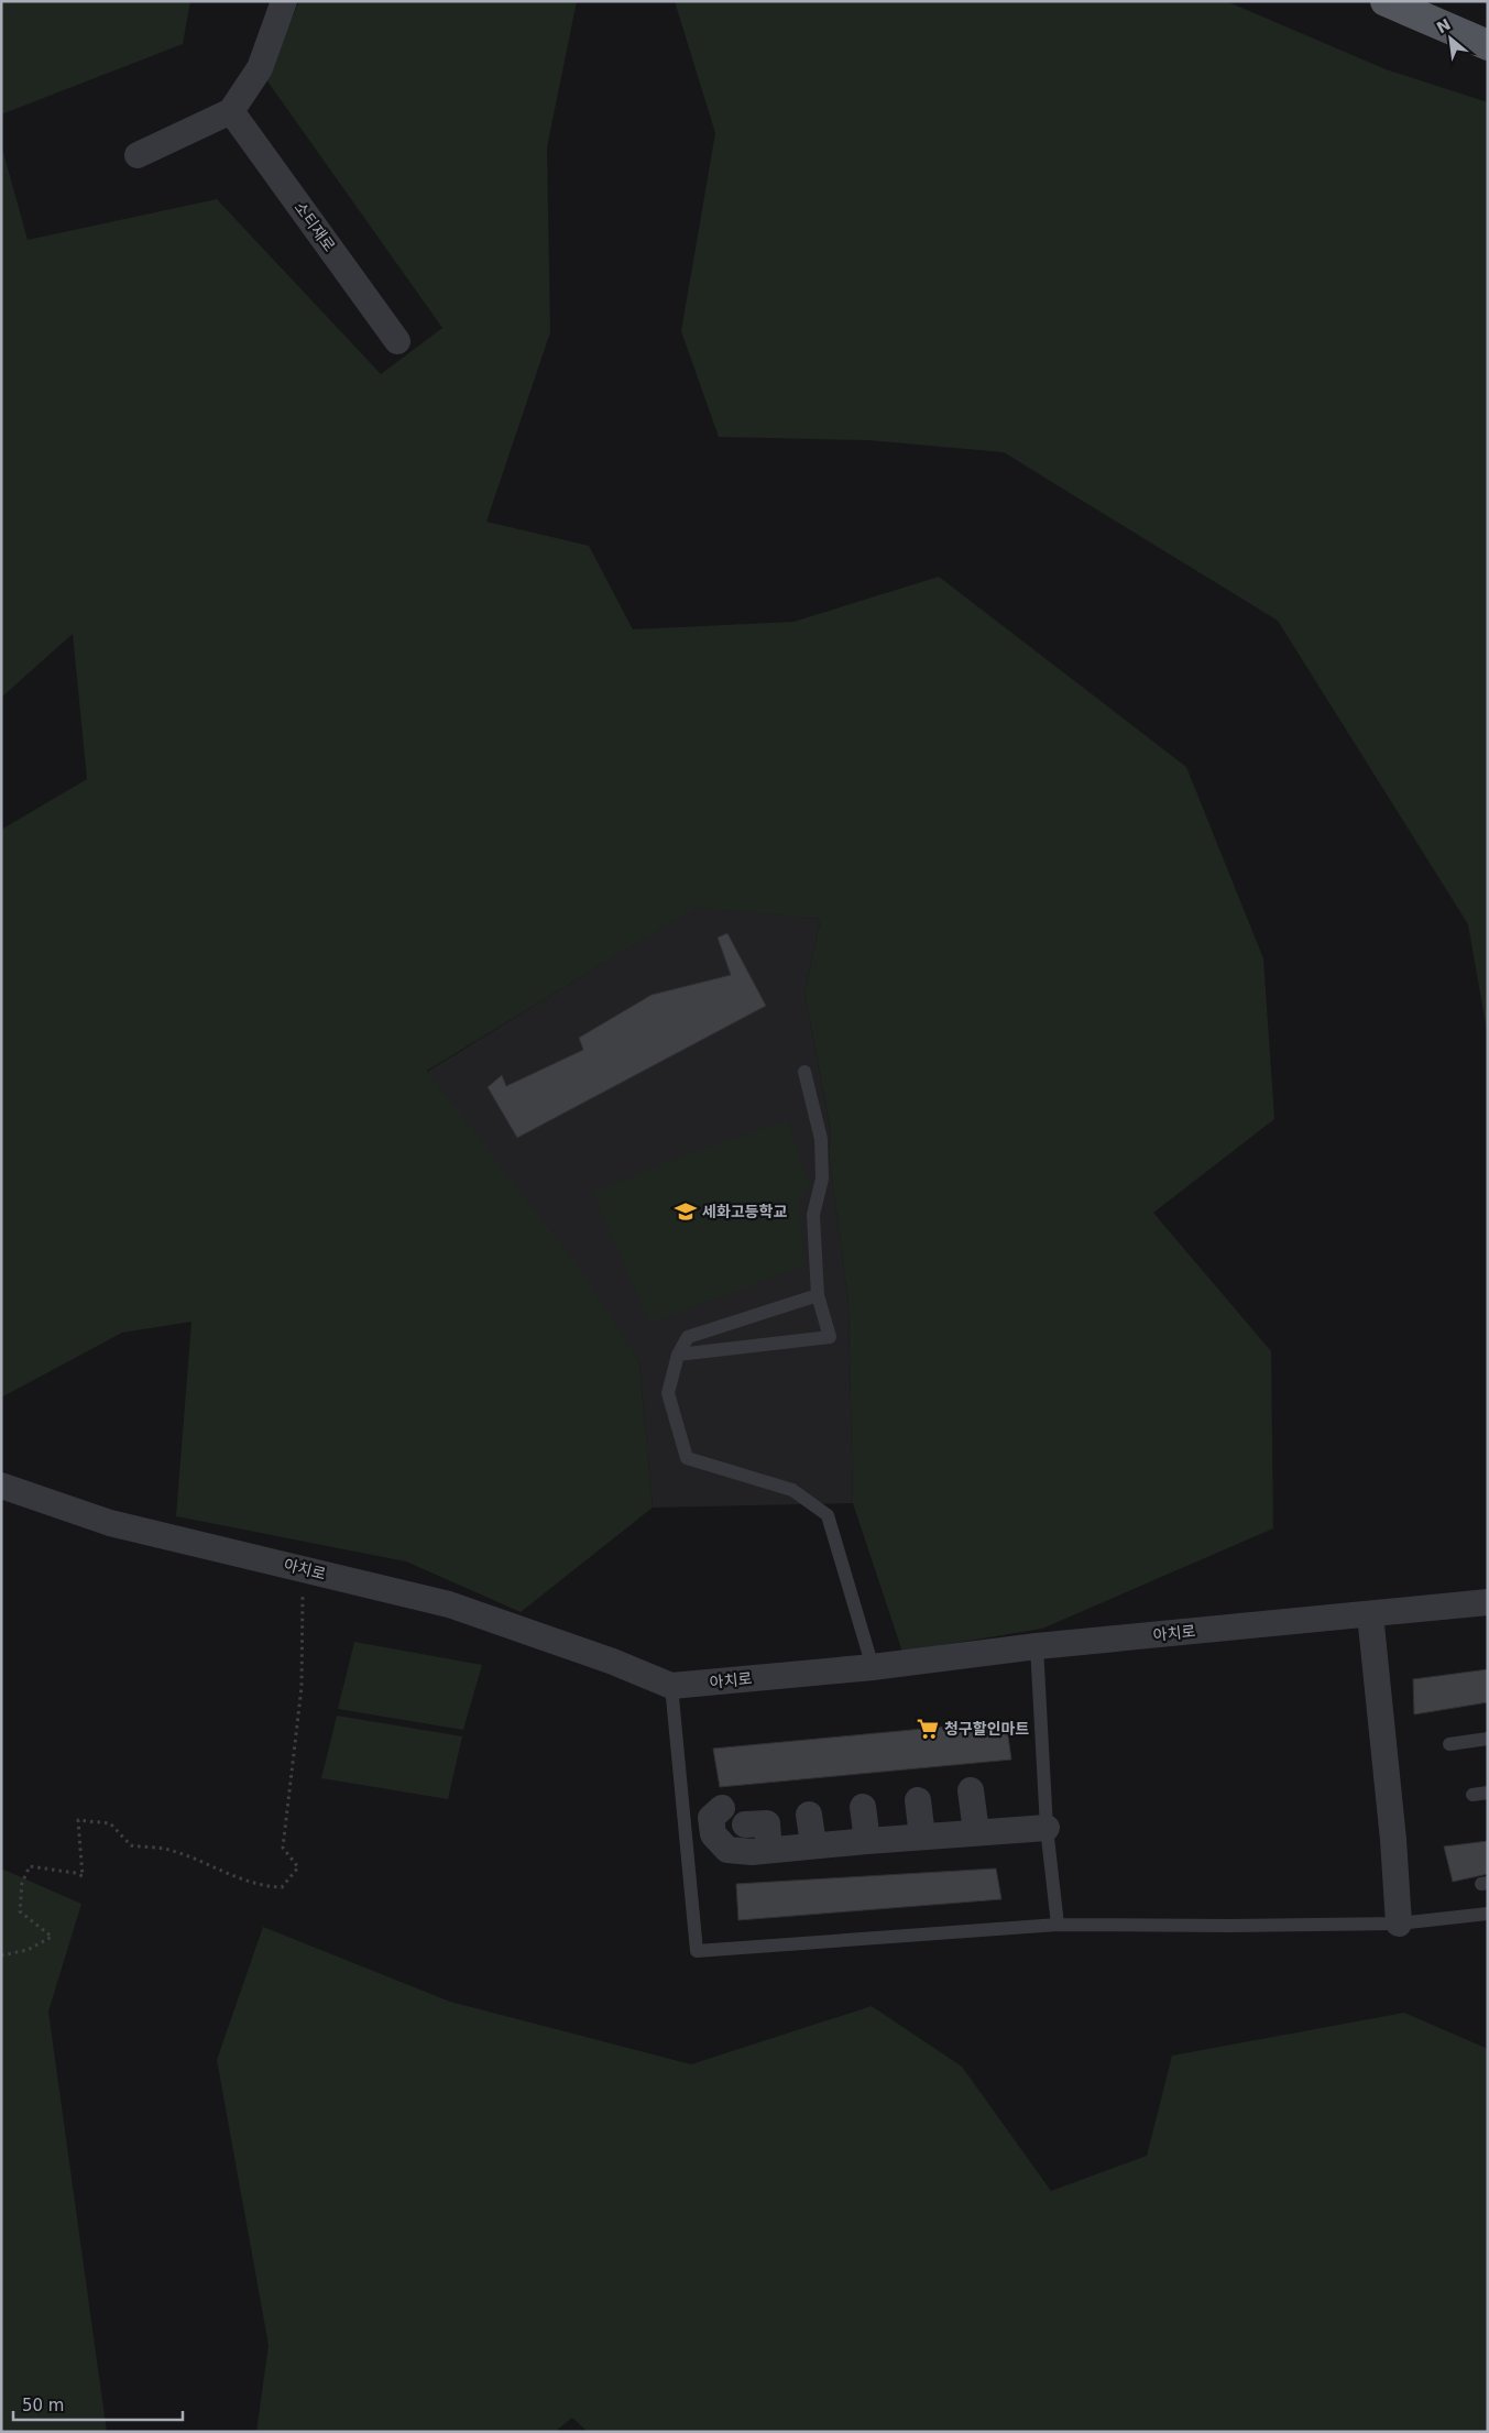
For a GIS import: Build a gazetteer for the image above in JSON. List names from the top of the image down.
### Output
{
  "streets": {
    "street": ["소티재로", "아치로"]
  },
  "places": {
    "school or university": ["세화고등학교"],
    "supermarket": ["청구할인마트"]
  },
  "scale_bar": "50 m",
  "north": "top left"
}
